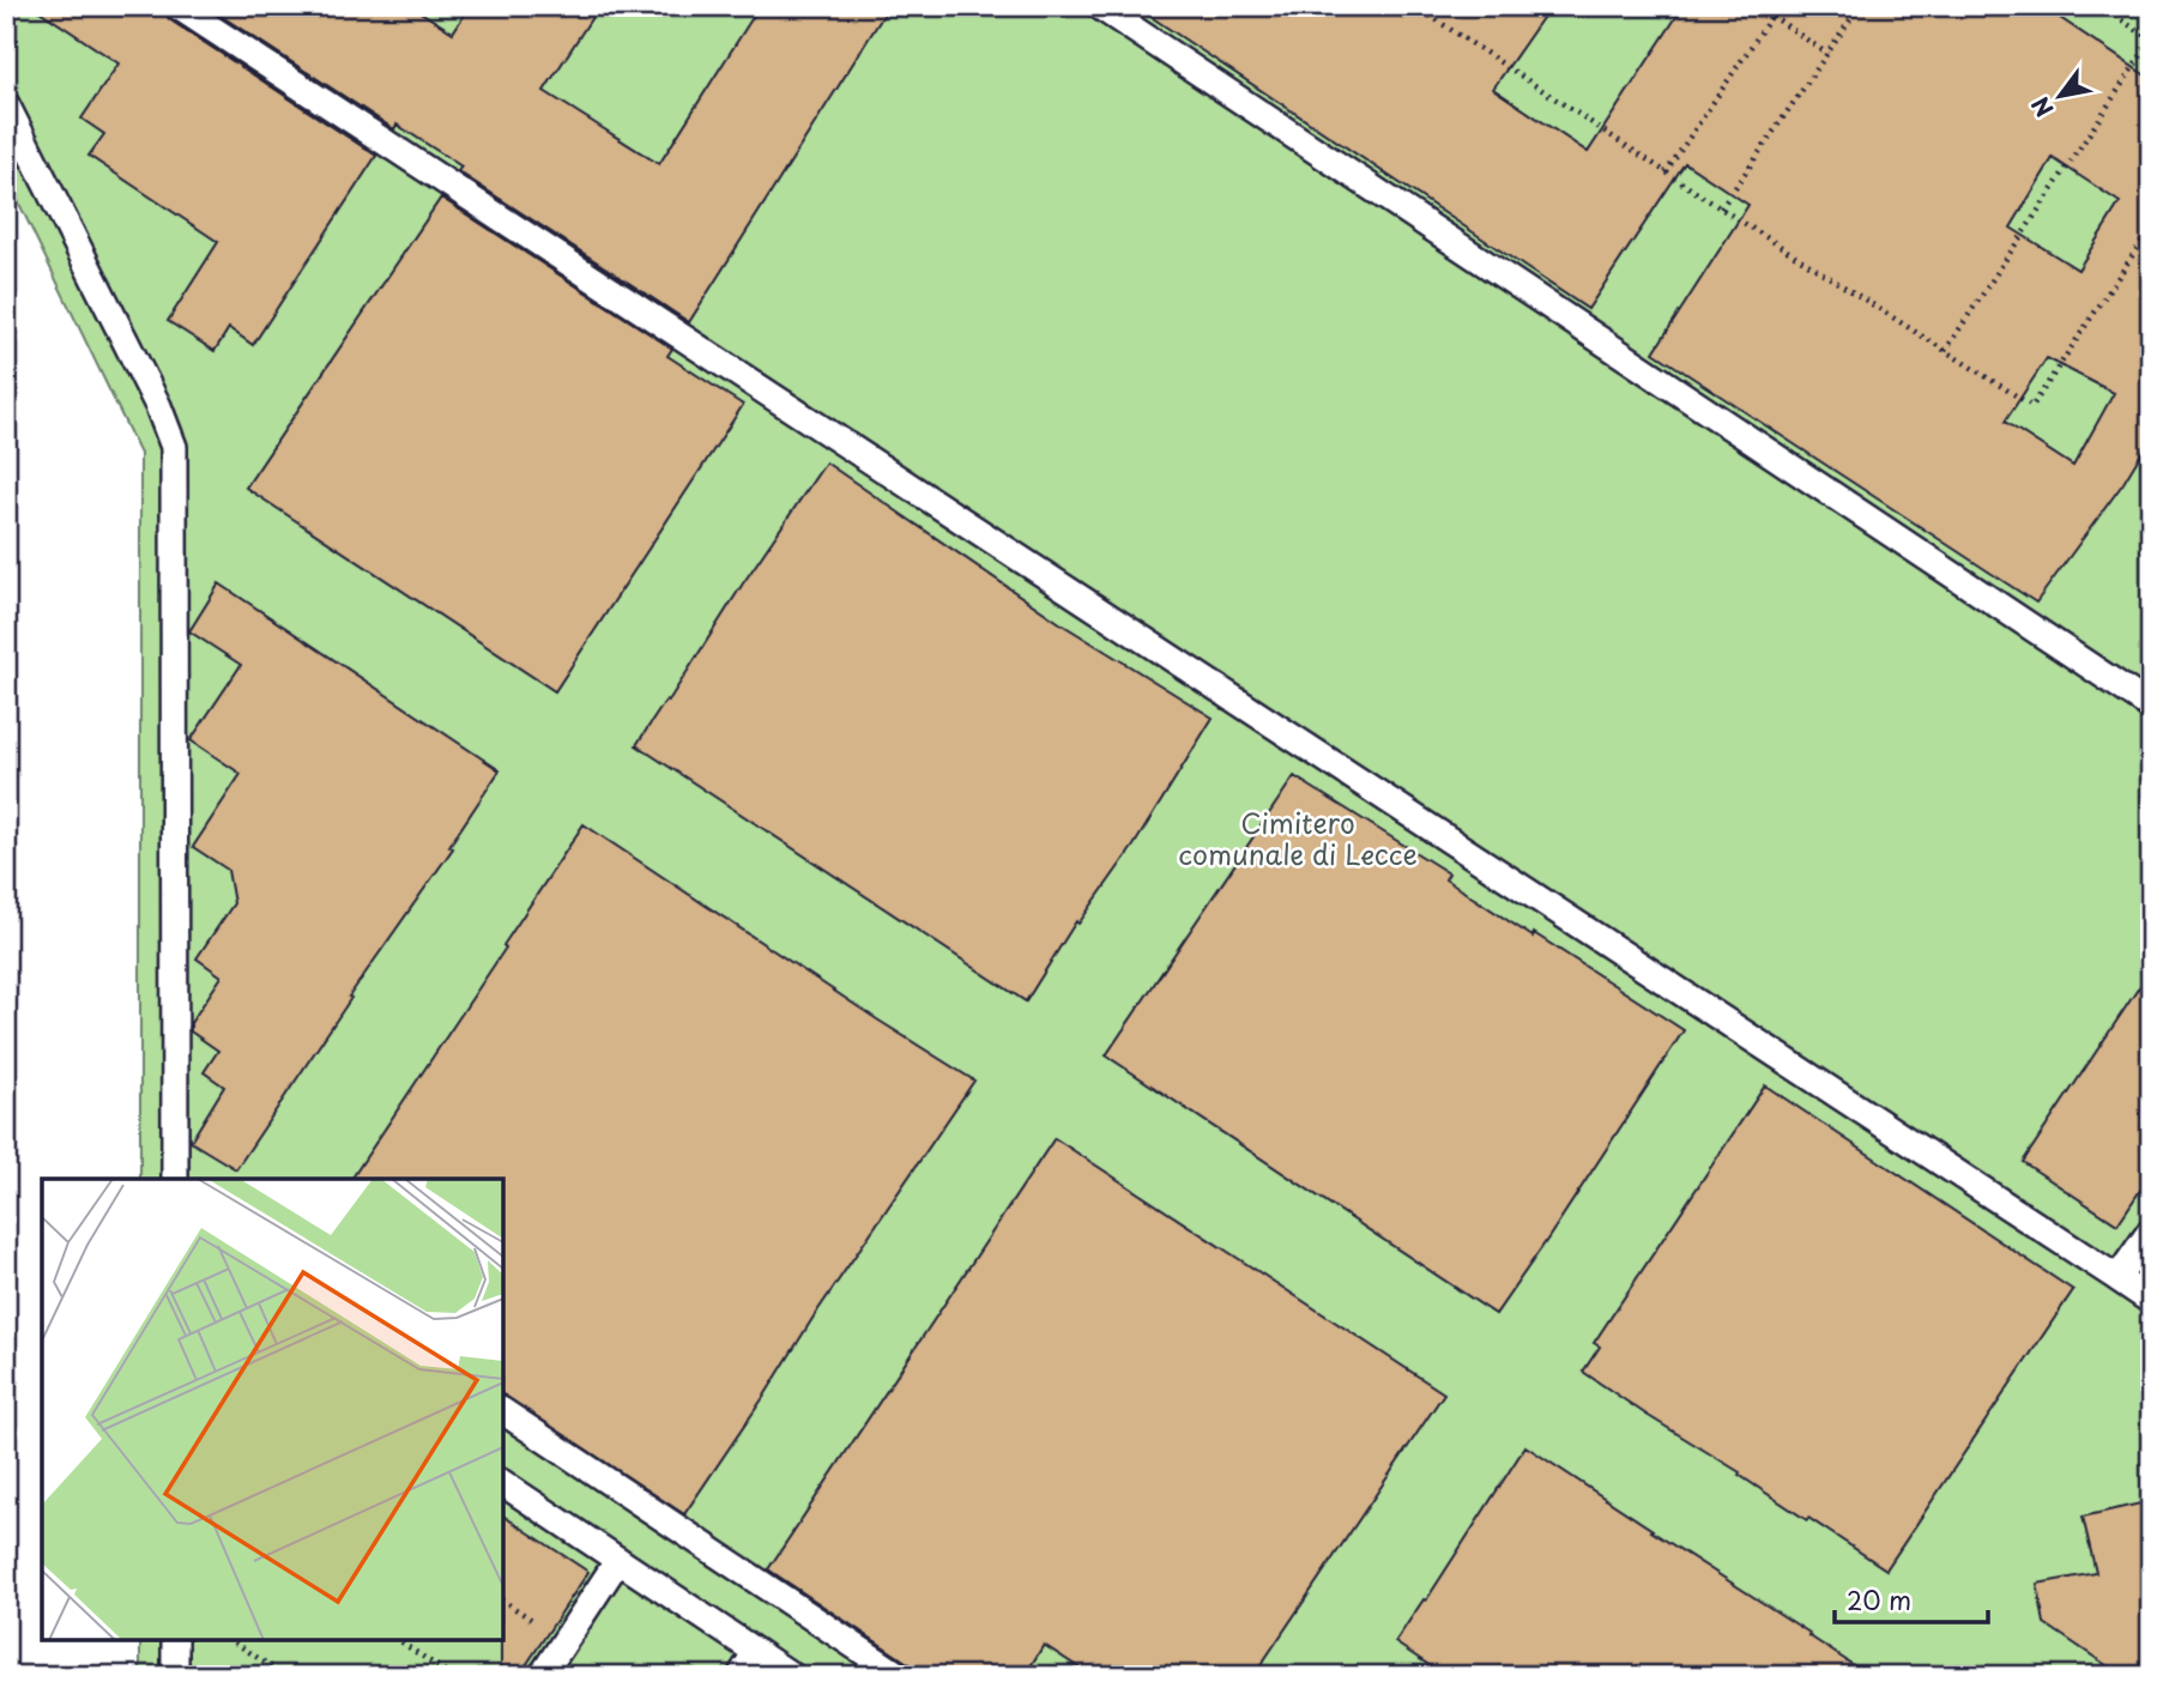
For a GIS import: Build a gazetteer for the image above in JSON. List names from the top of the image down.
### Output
{
  "parks": ["Cimitero comunale di Lecce"],
  "scale_bar": "20 m",
  "north": "bottom left"
}
